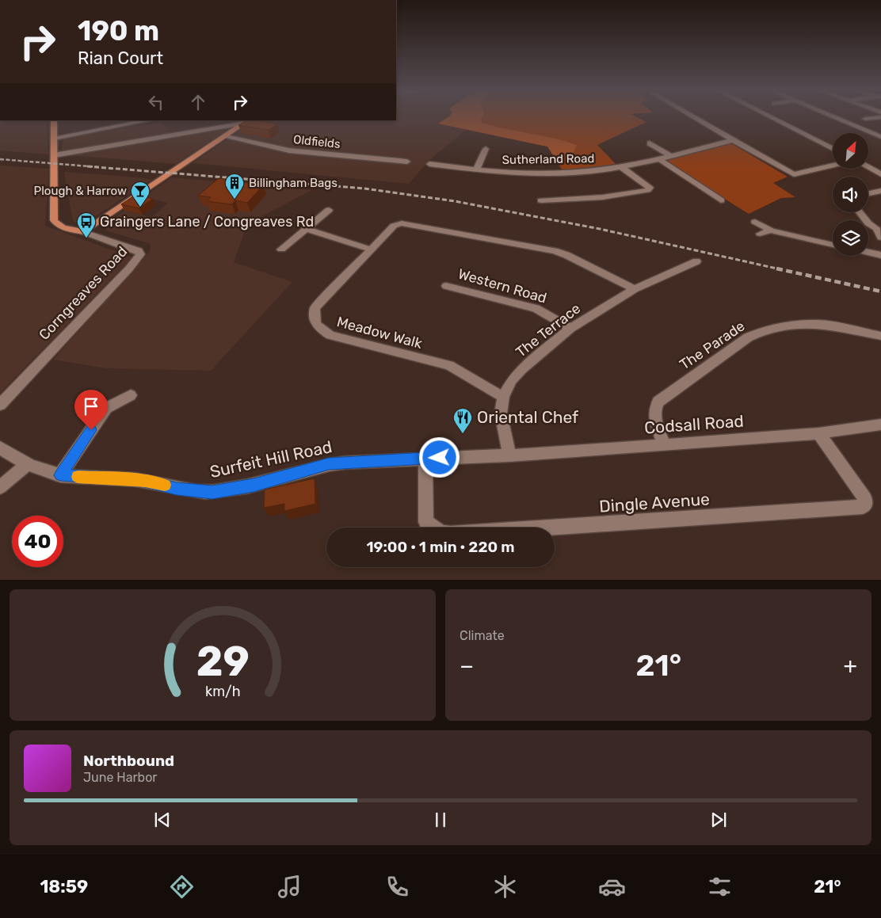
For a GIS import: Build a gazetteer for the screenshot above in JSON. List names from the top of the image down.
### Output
{
  "streets": {
    "street": [
      "Oldfields",
      "Sutherland Road",
      "Western Road",
      "Corngreaves Road",
      "The Terrace",
      "Meadow Walk",
      "The Parade",
      "Codsall Road",
      "Surfeit Hill Road",
      "Dingle Avenue"
    ]
  },
  "crossings": [
    ["Western Road", "The Terrace"],
    ["The Terrace", "Meadow Walk"],
    ["The Terrace", "Codsall Road"],
    ["The Terrace", "Surfeit Hill Road"],
    ["The Parade", "Codsall Road"],
    ["Codsall Road", "Surfeit Hill Road"],
    ["Codsall Road", "Dingle Avenue"],
    ["Surfeit Hill Road", "Dingle Avenue"]
  ],
  "places": {
    "building": ["Billingham Bags"],
    "bar": ["Plough & Harrow"],
    "bus stop": ["Graingers Lane / Congreaves Rd"],
    "restaurant": ["Oriental Chef"]
  },
  "north": "top right",
  "page": {
    "turn": ["190 m", "Rian Court"],
    "limit": "40",
    "trip": "19:00 · 1 min · 220 m",
    "tile": "Climate",
    "heat": ["−", "21°", "+"],
    "song": ["Northbound", "June Harbor"],
    "tabs": ["18:59", "21°"],
    "gauge": ["29", "km/h"]
  }
}
